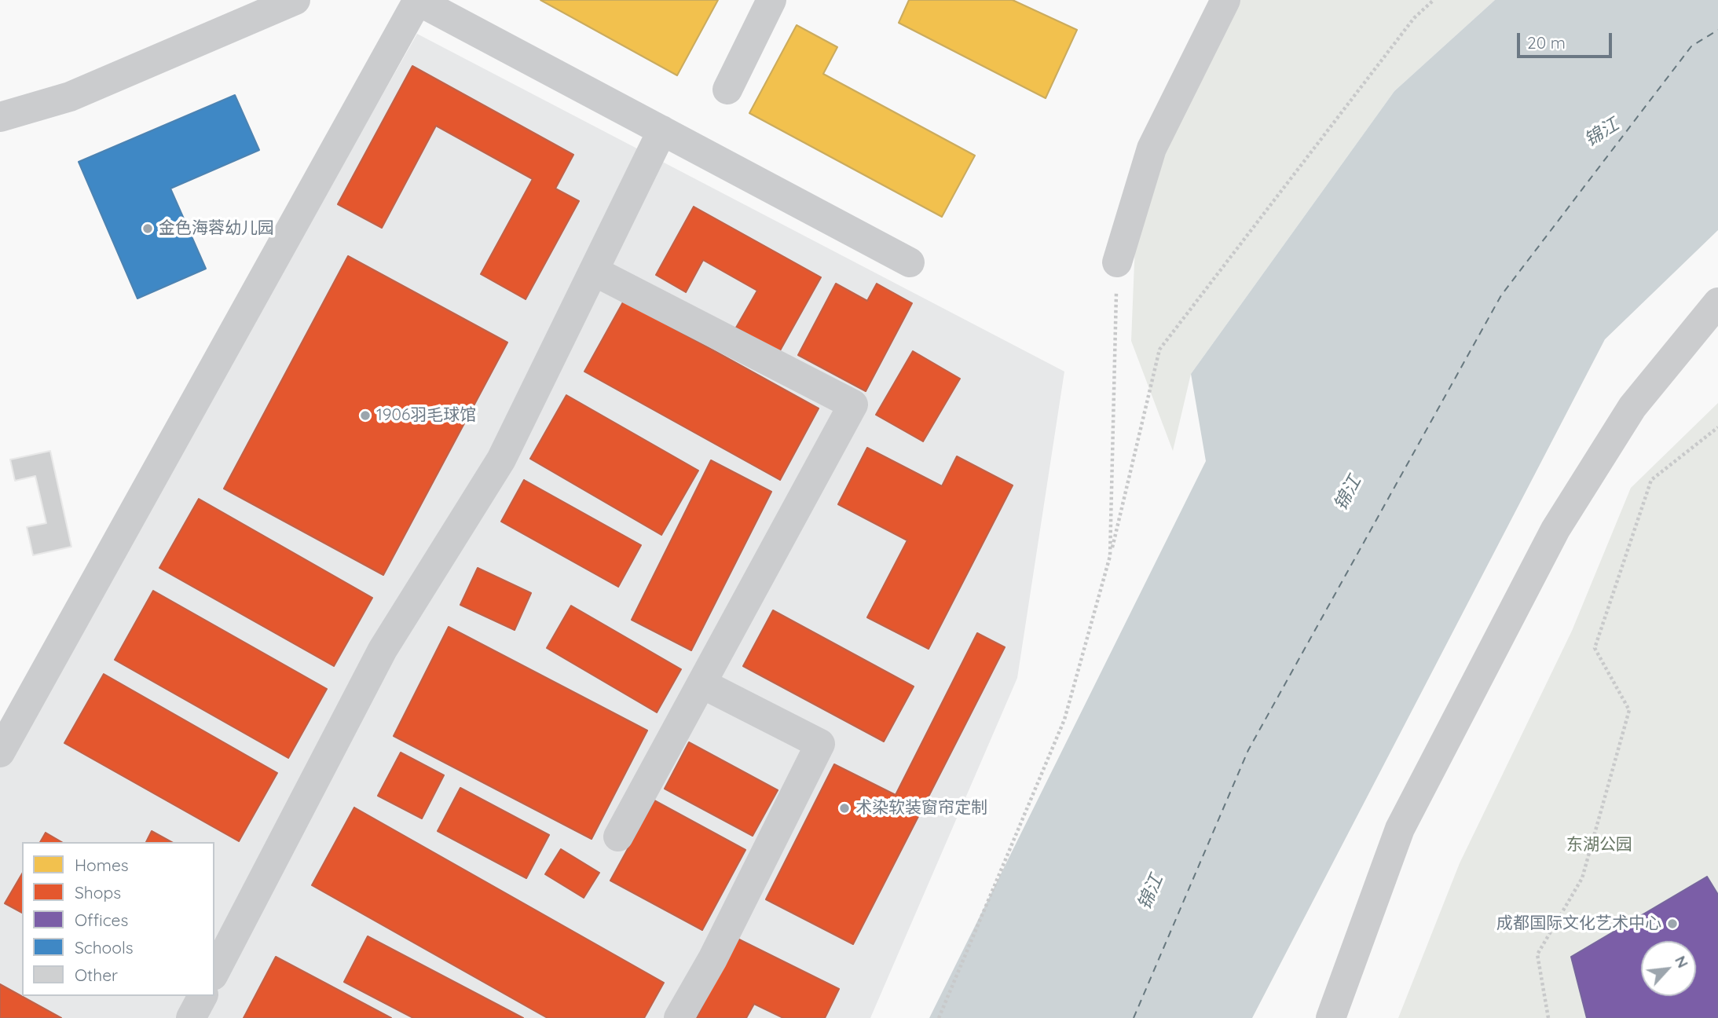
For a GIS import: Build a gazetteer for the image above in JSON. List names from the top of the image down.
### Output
{
  "water": ["锦江"],
  "parks": ["东湖公园"],
  "places": [
    "金色海蓉幼儿园",
    "1906羽毛球馆",
    "术染软装窗帘定制",
    "成都国际文化艺术中心"
  ],
  "legend": [
    "Homes",
    "Shops",
    "Offices",
    "Schools",
    "Other"
  ],
  "scale_bar": "20 m",
  "north": "top right"
}
